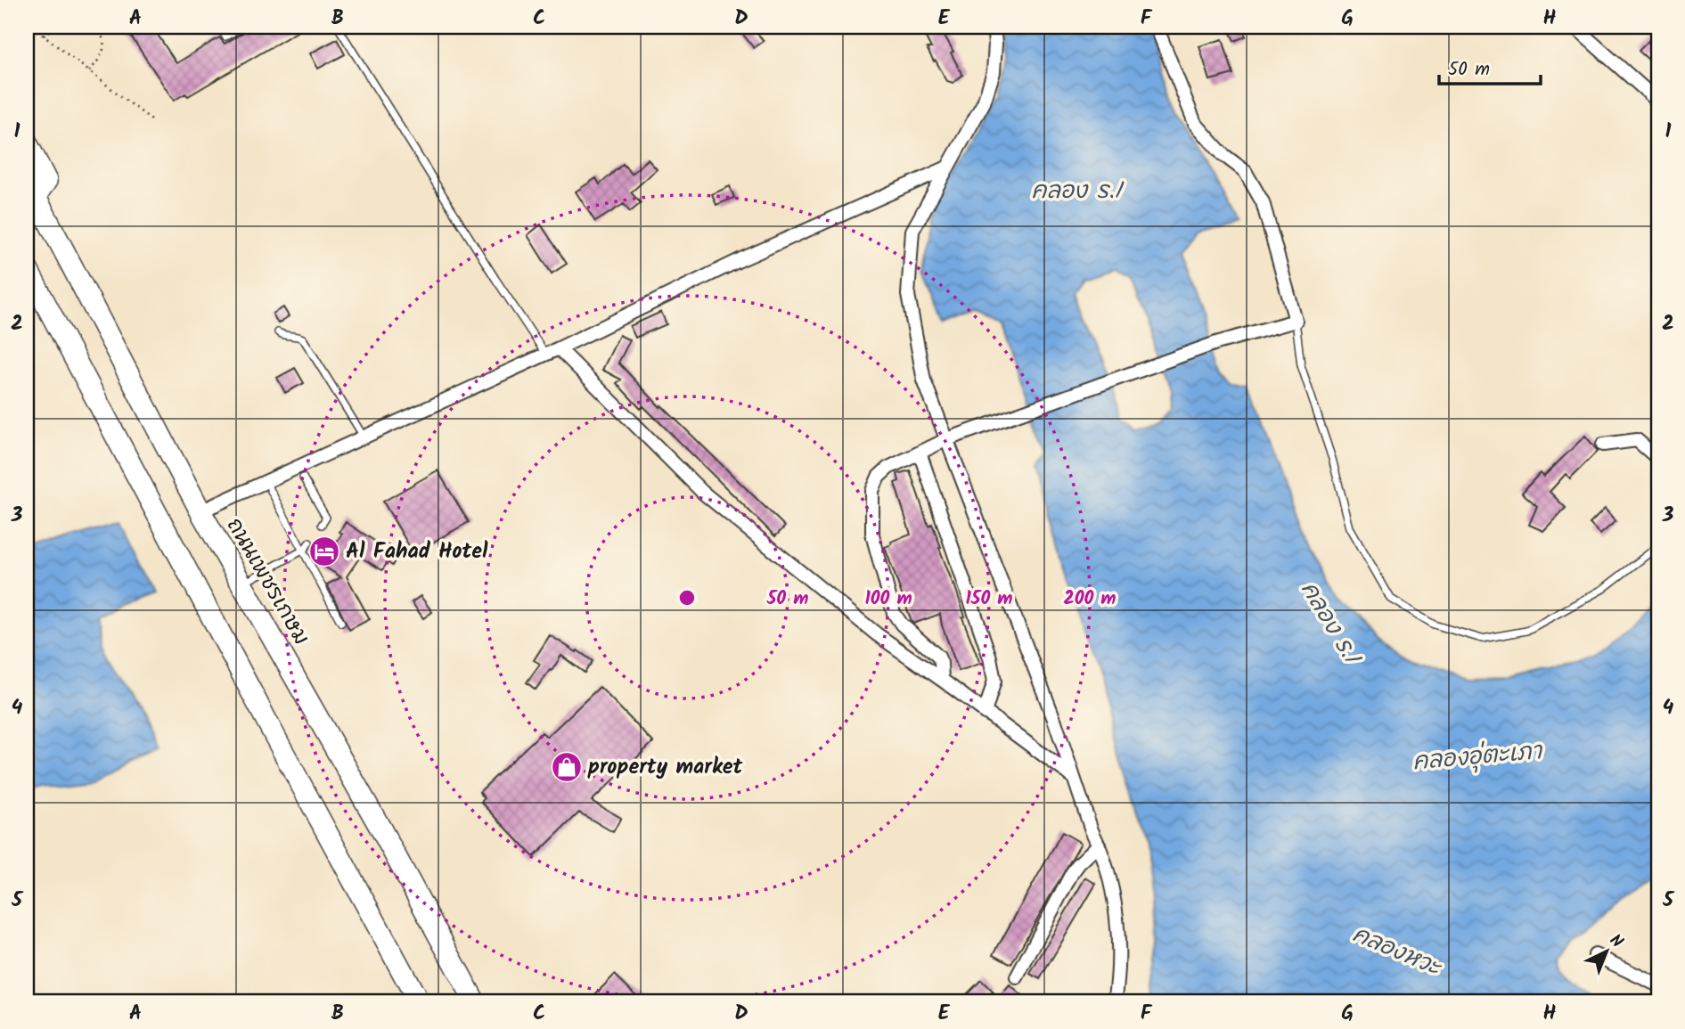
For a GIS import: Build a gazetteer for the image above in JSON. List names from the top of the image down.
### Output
{
  "streets": {
    "highway": ["ถนนเพชรเกษม"]
  },
  "water": ["คลอง ร.1", "คลองอุ่ตะเภา", "คลองหวะ"],
  "places": {
    "hotel": ["Al Fahad Hotel"],
    "shop": ["property market"]
  },
  "scale_bar": "50 m",
  "north": "top right",
  "grid": {
    "columns": [
      "A",
      "B",
      "C",
      "D",
      "E",
      "F",
      "G",
      "H"
    ],
    "rows": [
      "1",
      "2",
      "3",
      "4",
      "5"
    ]
  },
  "rings": [
    "50 m",
    "100 m",
    "150 m",
    "200 m"
  ]
}
